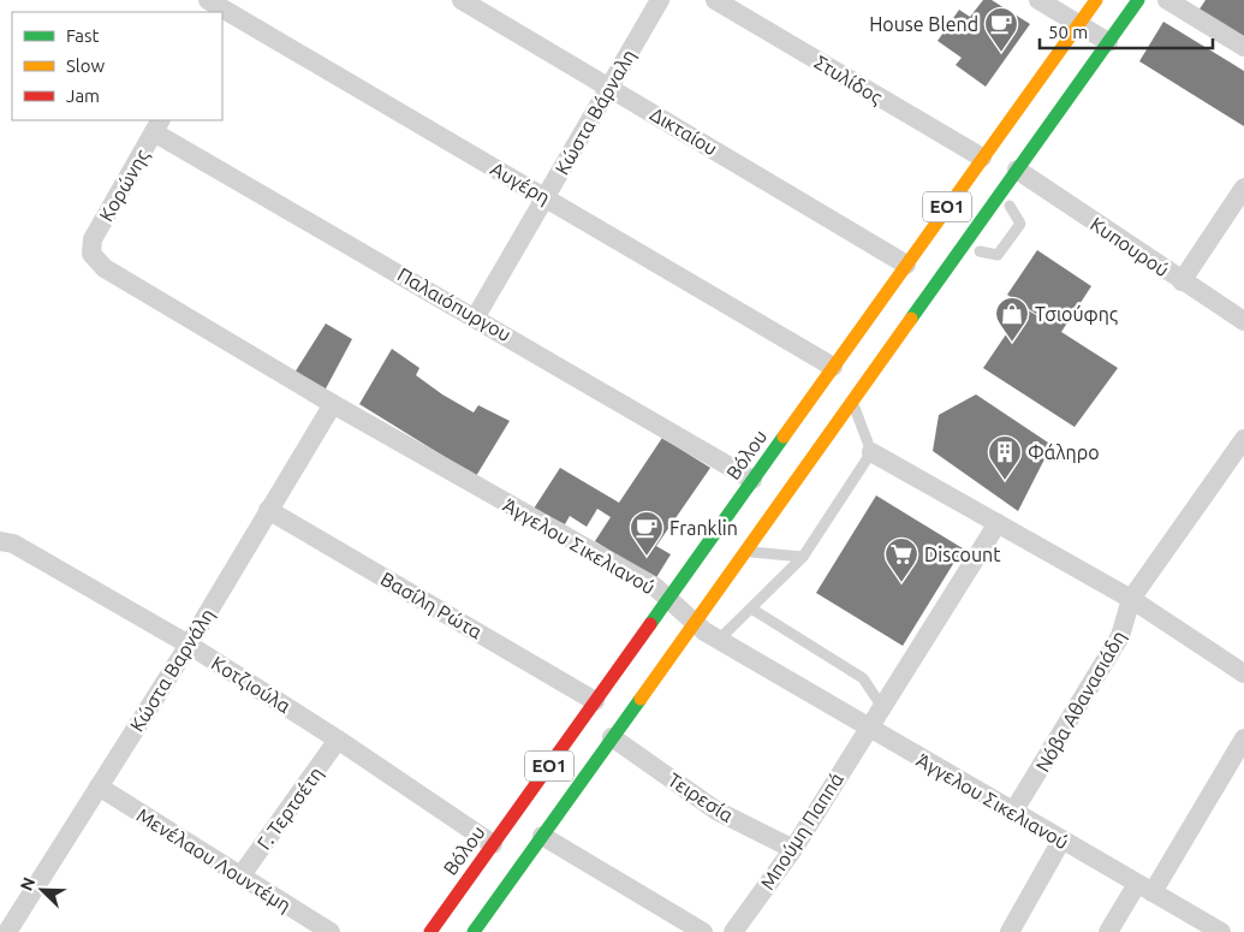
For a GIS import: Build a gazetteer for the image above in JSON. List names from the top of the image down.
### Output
{
  "streets": {
    "main road": ["ΕΟ1", "Βόλου"],
    "street": [
      "Στυλίδος",
      "Κώστα Βάρναλη",
      "Δικταίου",
      "Αυγέρη",
      "Κορώνης",
      "Κυπουρού",
      "Παλαιόπυργου",
      "Άγγελου Σικελιανού",
      "Βασίλη Ρώτα",
      "Κώστα Βαρνάλη",
      "Κοτζιούλα",
      "Νόβα Αθανασιάδη",
      "Τειρεσία",
      "Γ. Τερτσέτη",
      "Μπούμη Παππά",
      "Μενέλαου Λουντέμη"
    ]
  },
  "crossings": [
    ["Στυλίδος", "Βόλου"],
    ["Κώστα Βάρναλη", "Δικταίου"],
    ["Κώστα Βάρναλη", "Αυγέρη"],
    ["Κώστα Βάρναλη", "Παλαιόπυργου"],
    ["Δικταίου", "Βόλου"],
    ["Αυγέρη", "Βόλου"],
    ["Κορώνης", "Παλαιόπυργου"],
    ["Κορώνης", "Άγγελου Σικελιανού"],
    ["ΕΟ1", "Κυπουρού"],
    ["ΕΟ1", "Άγγελου Σικελιανού"],
    ["ΕΟ1", "Τειρεσία"],
    ["Παλαιόπυργου", "Βόλου"],
    ["Βόλου", "Άγγελου Σικελιανού"],
    ["Βόλου", "Βασίλη Ρώτα"],
    ["Βόλου", "Κοτζιούλα"],
    ["Άγγελου Σικελιανού", "Κώστα Βαρνάλη"],
    ["Άγγελου Σικελιανού", "Νόβα Αθανασιάδη"],
    ["Άγγελου Σικελιανού", "Μπούμη Παππά"],
    ["Βασίλη Ρώτα", "Κώστα Βαρνάλη"],
    ["Κώστα Βαρνάλη", "Κοτζιούλα"],
    ["Κώστα Βαρνάλη", "Μενέλαου Λουντέμη"],
    ["Κοτζιούλα", "Γ. Τερτσέτη"],
    ["Τειρεσία", "Μπούμη Παππά"],
    ["Γ. Τερτσέτη", "Μενέλαου Λουντέμη"]
  ],
  "places": {
    "cafe": ["House Blend", "Franklin"],
    "shop": ["Τσιούφης"],
    "building": ["Φάληρο"],
    "supermarket": ["Discount"]
  },
  "legend": ["Fast", "Slow", "Jam"],
  "scale_bar": "50 m",
  "north": "top left"
}
